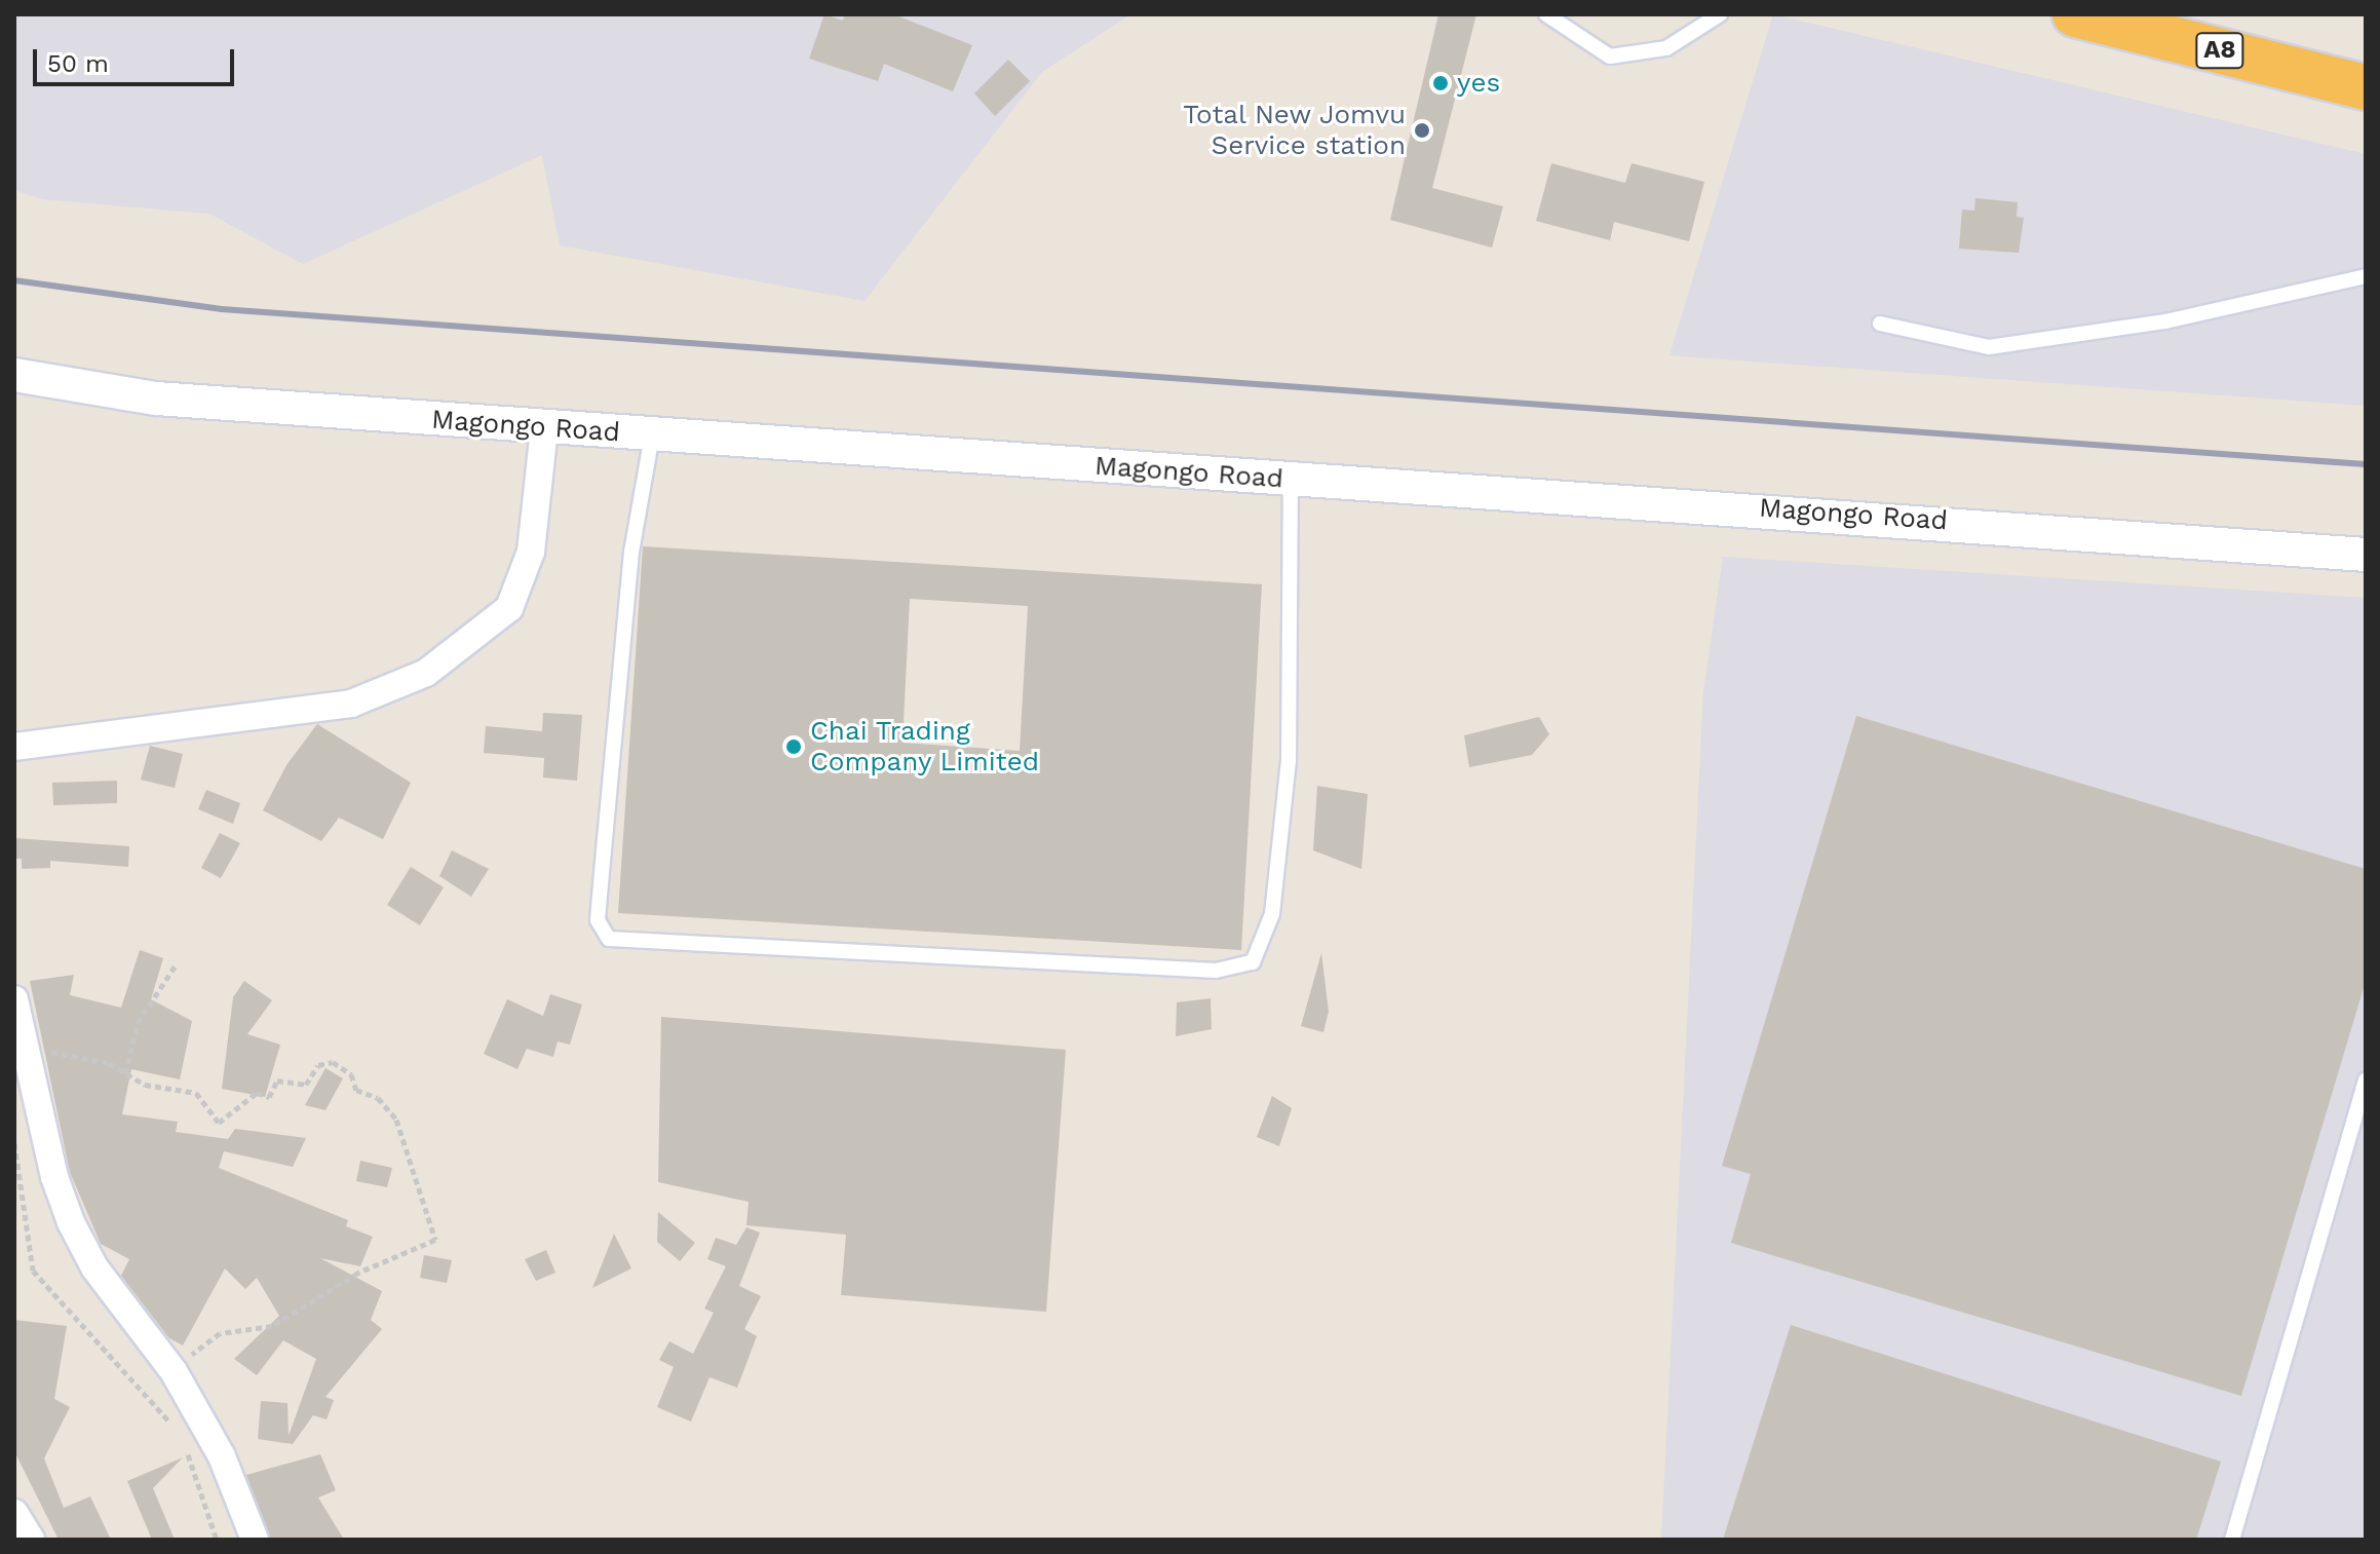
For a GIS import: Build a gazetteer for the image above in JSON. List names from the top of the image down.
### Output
{
  "streets": {
    "highway": ["A8"],
    "street": ["Magongo Road"]
  },
  "places": ["yes", "Total New Jomvu Service station", "Chai Trading Company Limited"],
  "scale_bar": "50 m"
}
